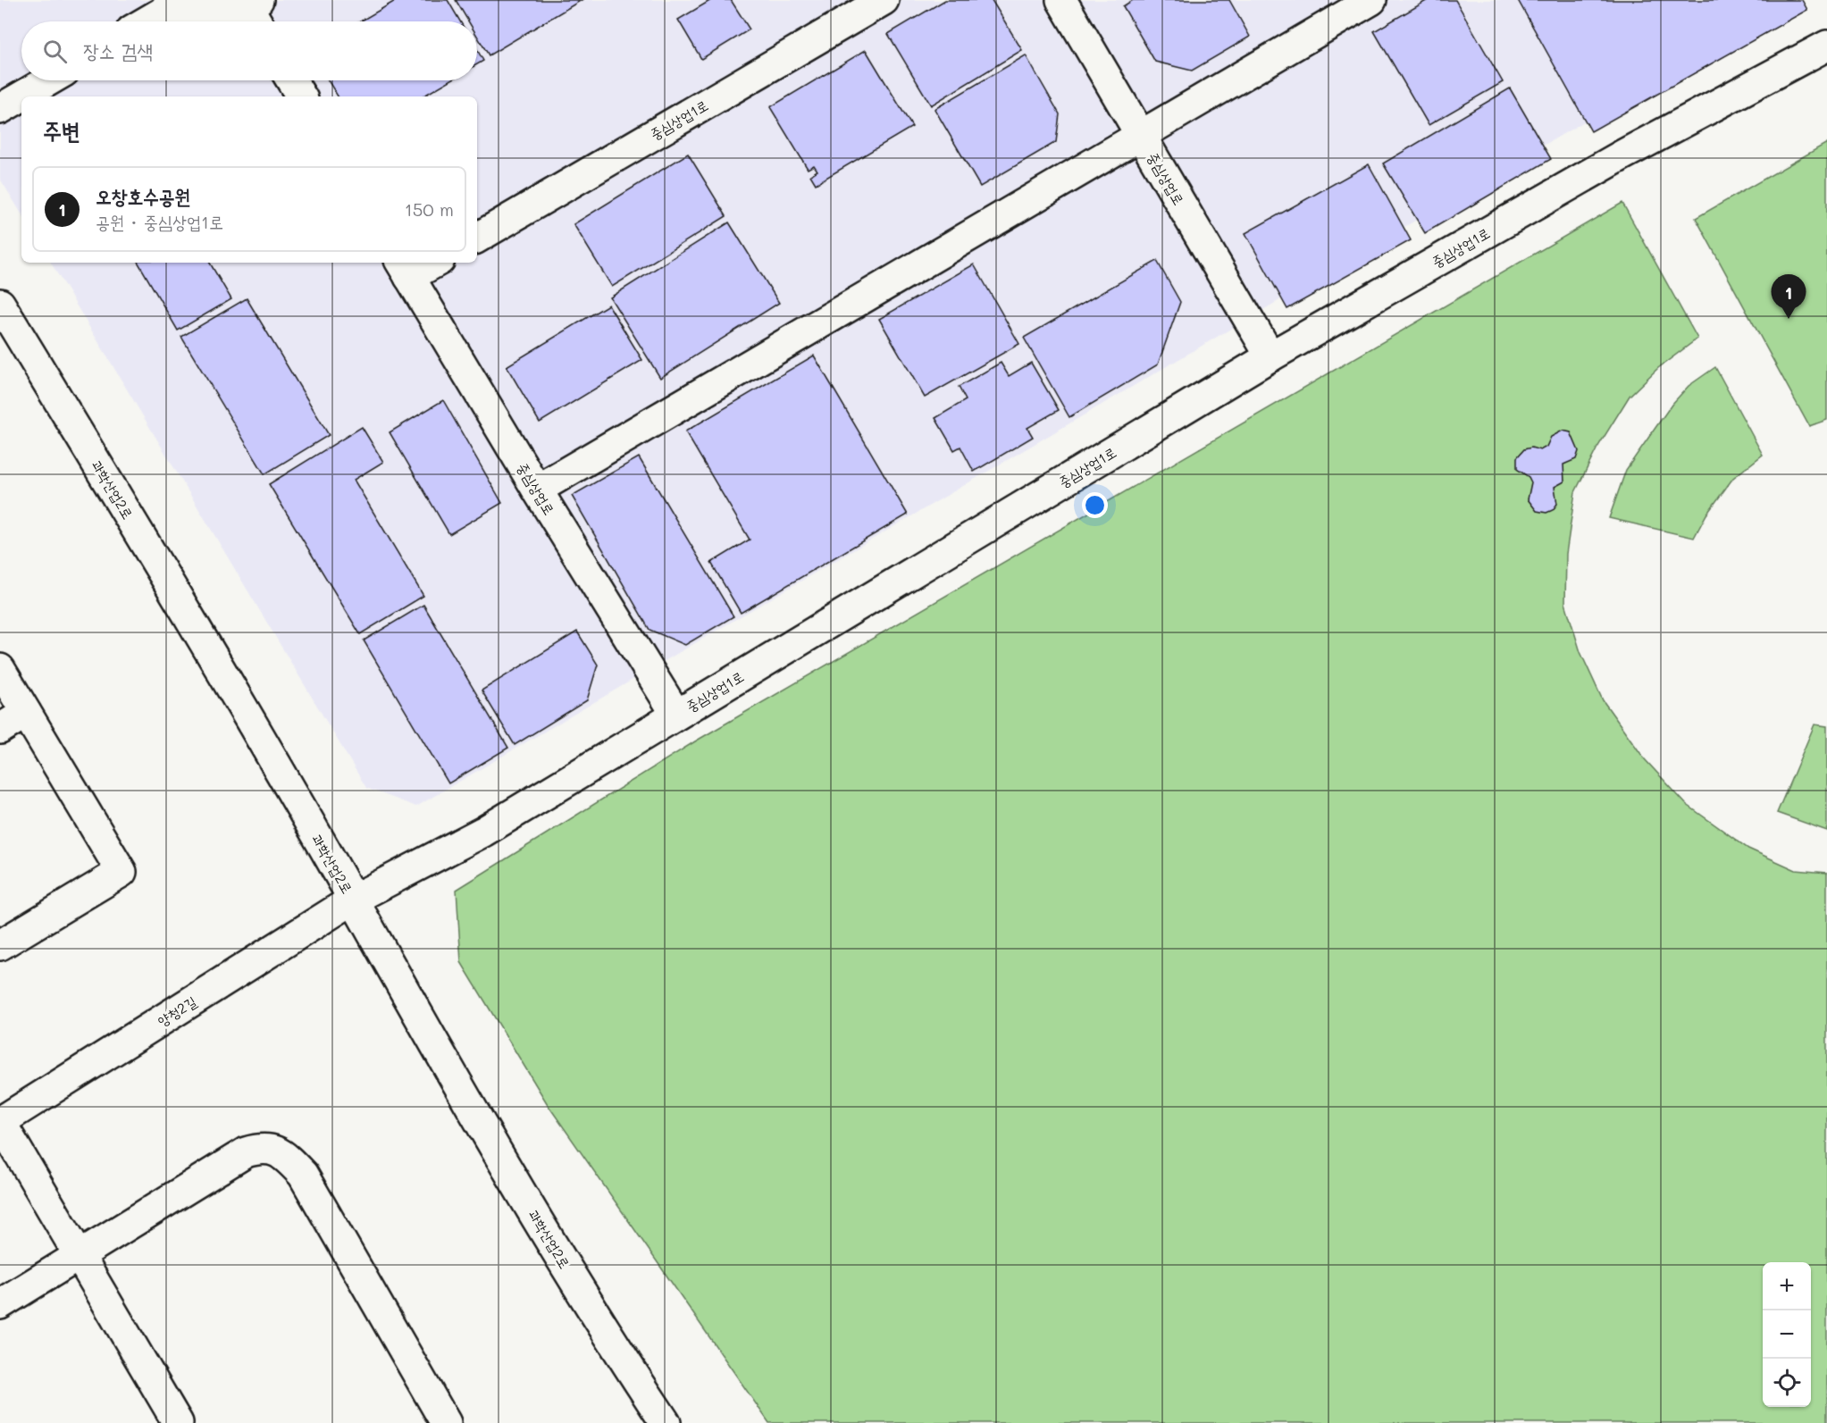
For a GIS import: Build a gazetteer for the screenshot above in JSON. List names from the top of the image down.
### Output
{
  "streets": {
    "street": [
      "중심상업1로",
      "중심상업로",
      "과학산업2로",
      "양청2길"
    ]
  },
  "crossings": [
    ["중심상업1로", "중심상업로"],
    ["중심상업1로", "과학산업2로"],
    ["중심상업1로", "양청2길"],
    ["과학산업2로", "양청2길"]
  ],
  "page": {
    "search": "장소 검색",
    "heading": "주변",
    "list": [
      {
        "mark": "1",
        "name": "오창호수공원",
        "note": "공원 · 중심상업1로",
        "value": "150 m"
      }
    ],
    "pins": "1",
    "map_buttons": ["+", "−"]
  }
}
